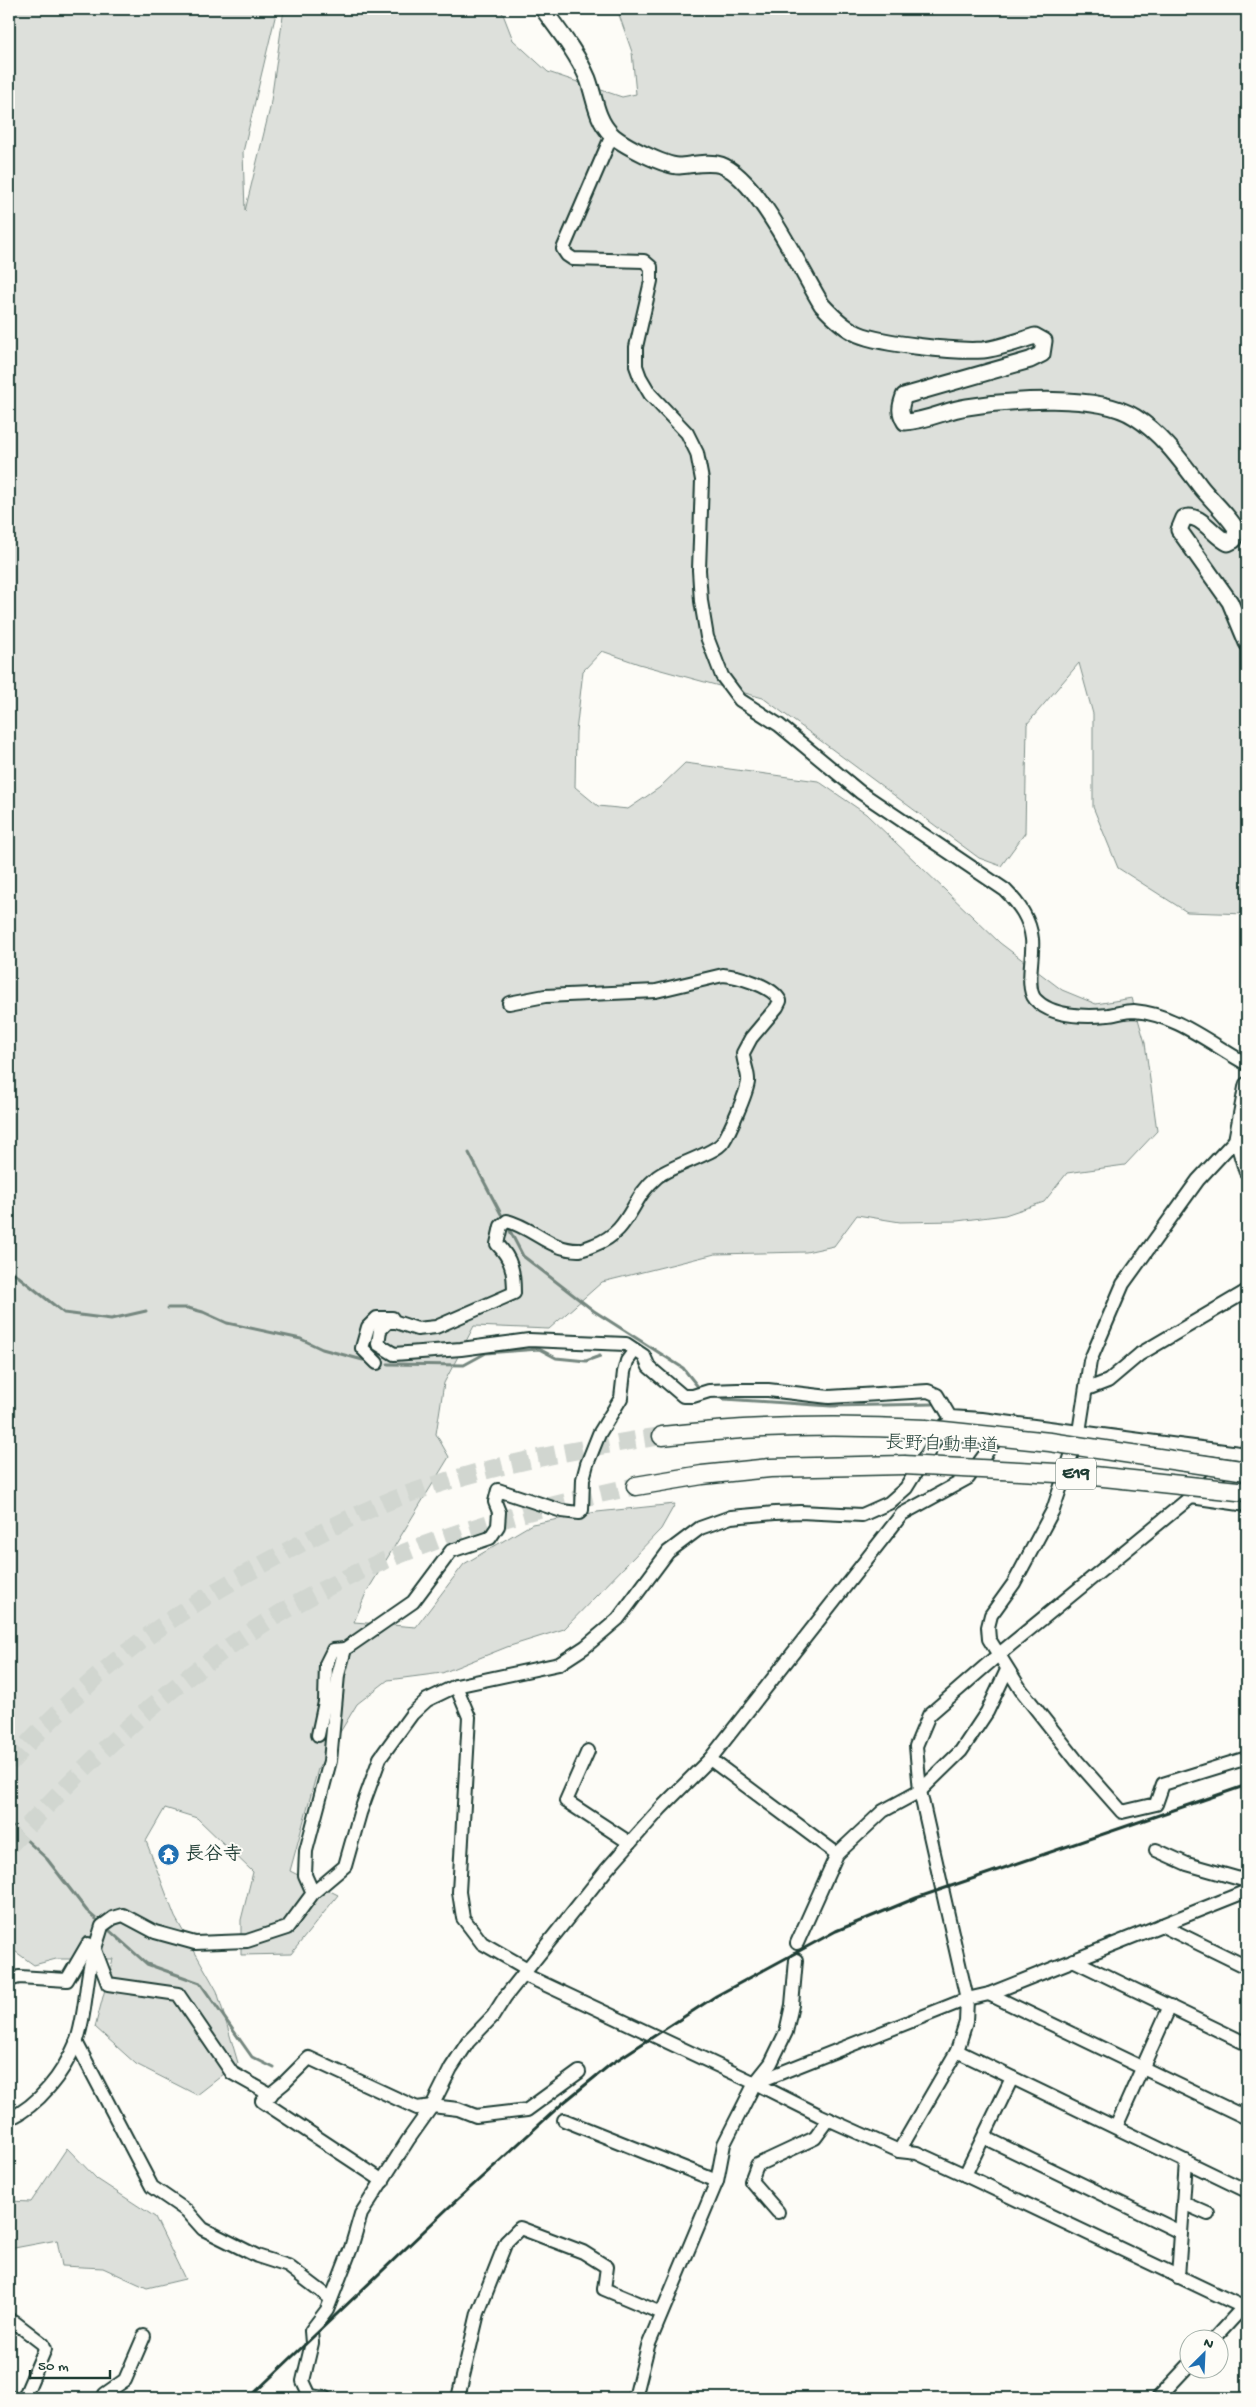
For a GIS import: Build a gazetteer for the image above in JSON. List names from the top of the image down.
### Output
{
  "streets": {
    "highway": ["長野自動車道", "E19"]
  },
  "places": {
    "temple": ["長谷寺"]
  },
  "scale_bar": "50 m",
  "north": "top right"
}
